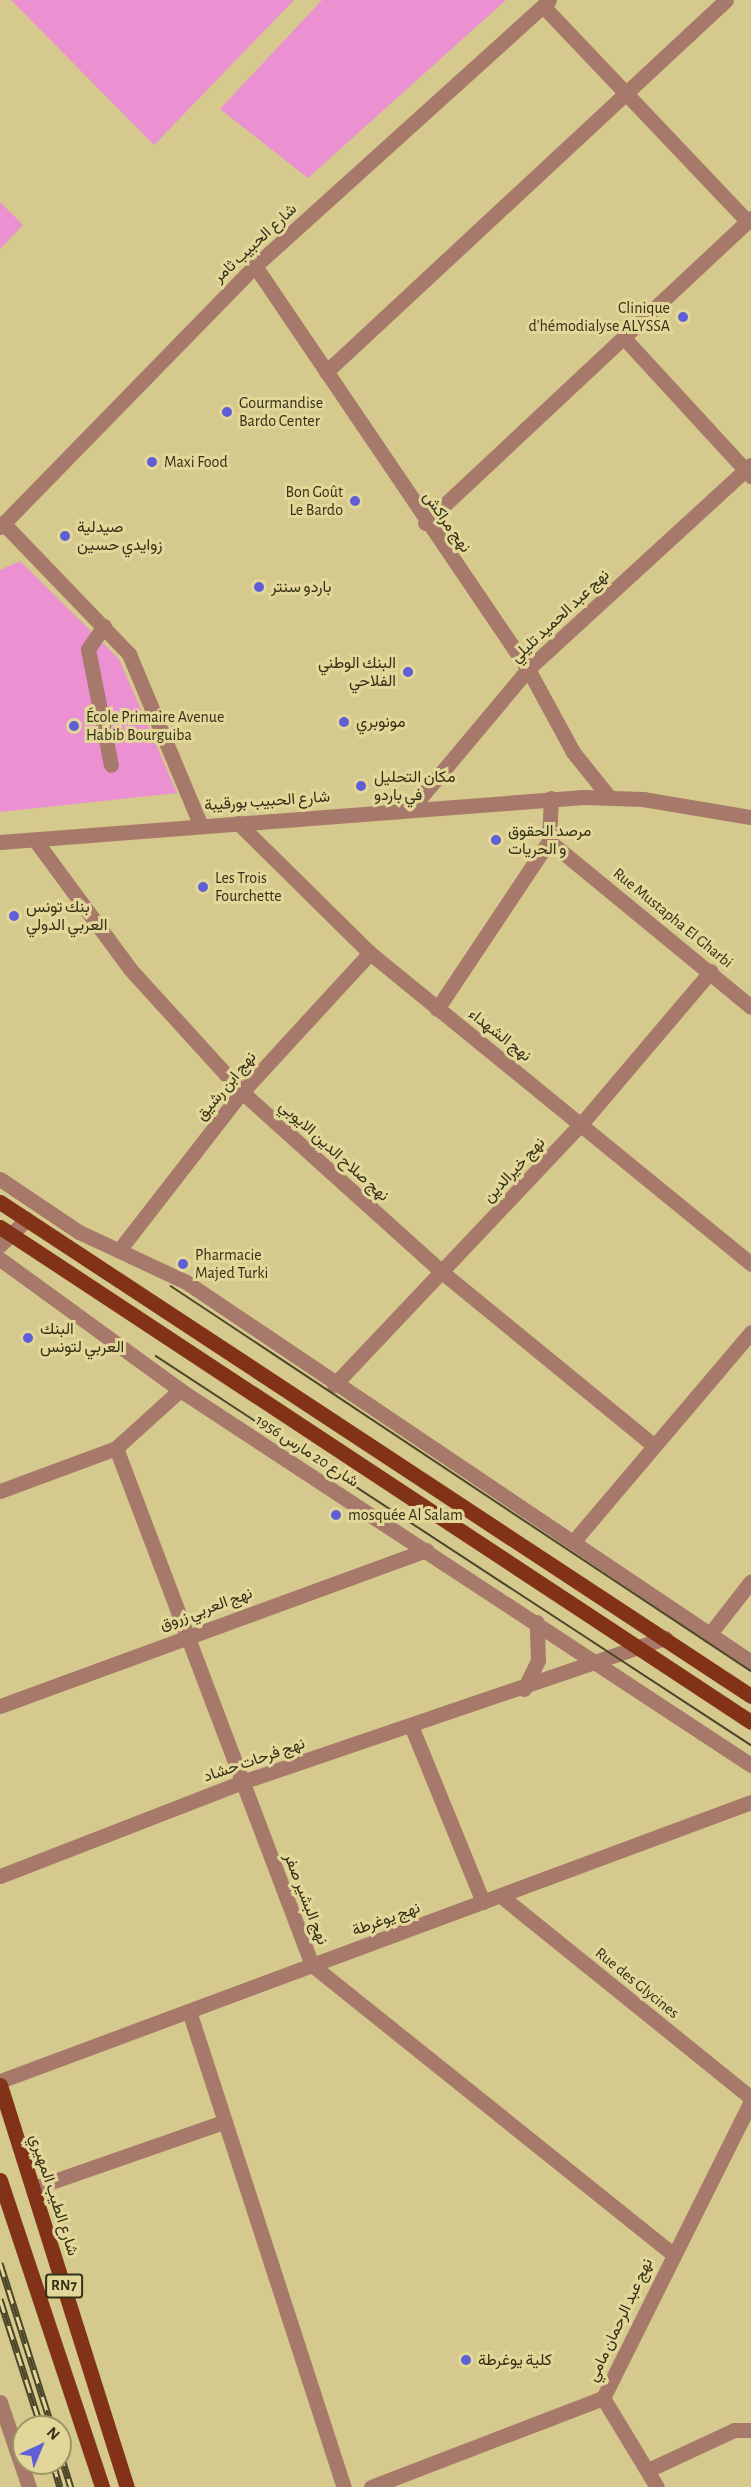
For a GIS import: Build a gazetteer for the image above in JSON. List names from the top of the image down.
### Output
{
  "streets": {
    "main road": ["شارع 20 مارس 1956", "شارع الطيب المهيري", "RN7"],
    "street": [
      "شارع الحبيب ثامر",
      "نهج مراكش",
      "نهج عبد الحميد تليلي",
      "شارع الحبيب بورقيبة",
      "Rue Mustapha El Gharbi",
      "نهج الشهداء",
      "نهج ابن رشيق",
      "نهج صلاح الدين الايوبي",
      "نهج خيرالدين",
      "نهج العربي زروق",
      "نهج فرحات حشاد",
      "نهج البشير صفر",
      "نهج يوغرطة",
      "Rue des Glycines",
      "نهج عبد الرحمان مامي"
    ]
  },
  "crossings": [
    ["شارع الحبيب ثامر", "نهج مراكش"],
    ["نهج مراكش", "نهج عبد الحميد تليلي"],
    ["نهج مراكش", "شارع الحبيب بورقيبة"],
    ["نهج عبد الحميد تليلي", "شارع الحبيب بورقيبة"],
    ["شارع الحبيب بورقيبة", "نهج الشهداء"],
    ["شارع الحبيب بورقيبة", "نهج صلاح الدين الايوبي"],
    ["Rue Mustapha El Gharbi", "نهج خيرالدين"],
    ["نهج الشهداء", "نهج ابن رشيق"],
    ["نهج الشهداء", "نهج خيرالدين"],
    ["نهج ابن رشيق", "نهج صلاح الدين الايوبي"],
    ["نهج صلاح الدين الايوبي", "نهج خيرالدين"],
    ["شارع 20 مارس 1956", "نهج العربي زروق"],
    ["شارع 20 مارس 1956", "نهج فرحات حشاد"],
    ["نهج العربي زروق", "نهج البشير صفر"],
    ["نهج فرحات حشاد", "نهج البشير صفر"],
    ["نهج البشير صفر", "نهج يوغرطة"],
    ["نهج البشير صفر", "نهج عبد الرحمان مامي"],
    ["نهج يوغرطة", "Rue des Glycines"],
    ["نهج يوغرطة", "شارع الطيب المهيري"],
    ["Rue des Glycines", "نهج عبد الرحمان مامي"]
  ],
  "places": [
    "Clinique d'hémodialyse ALYSSA",
    "Gourmandise Bardo Center",
    "Maxi Food",
    "Bon Goût Le Bardo",
    "صيدلية زوايدي حسين",
    "باردو سنتر",
    "البنك الوطني الفلاحي",
    "مونوبري",
    "École Primaire Avenue Habib Bourguiba",
    "مكان التحليل في باردو",
    "مرصد الحقوق و الحريات",
    "Les Trois Fourchette",
    "بنك تونس العربي الدولي",
    "Pharmacie Majed Turki",
    "البنك العربي لتونس",
    "mosquée Al Salam",
    "كلية يوغرطة"
  ],
  "north": "top right"
}
